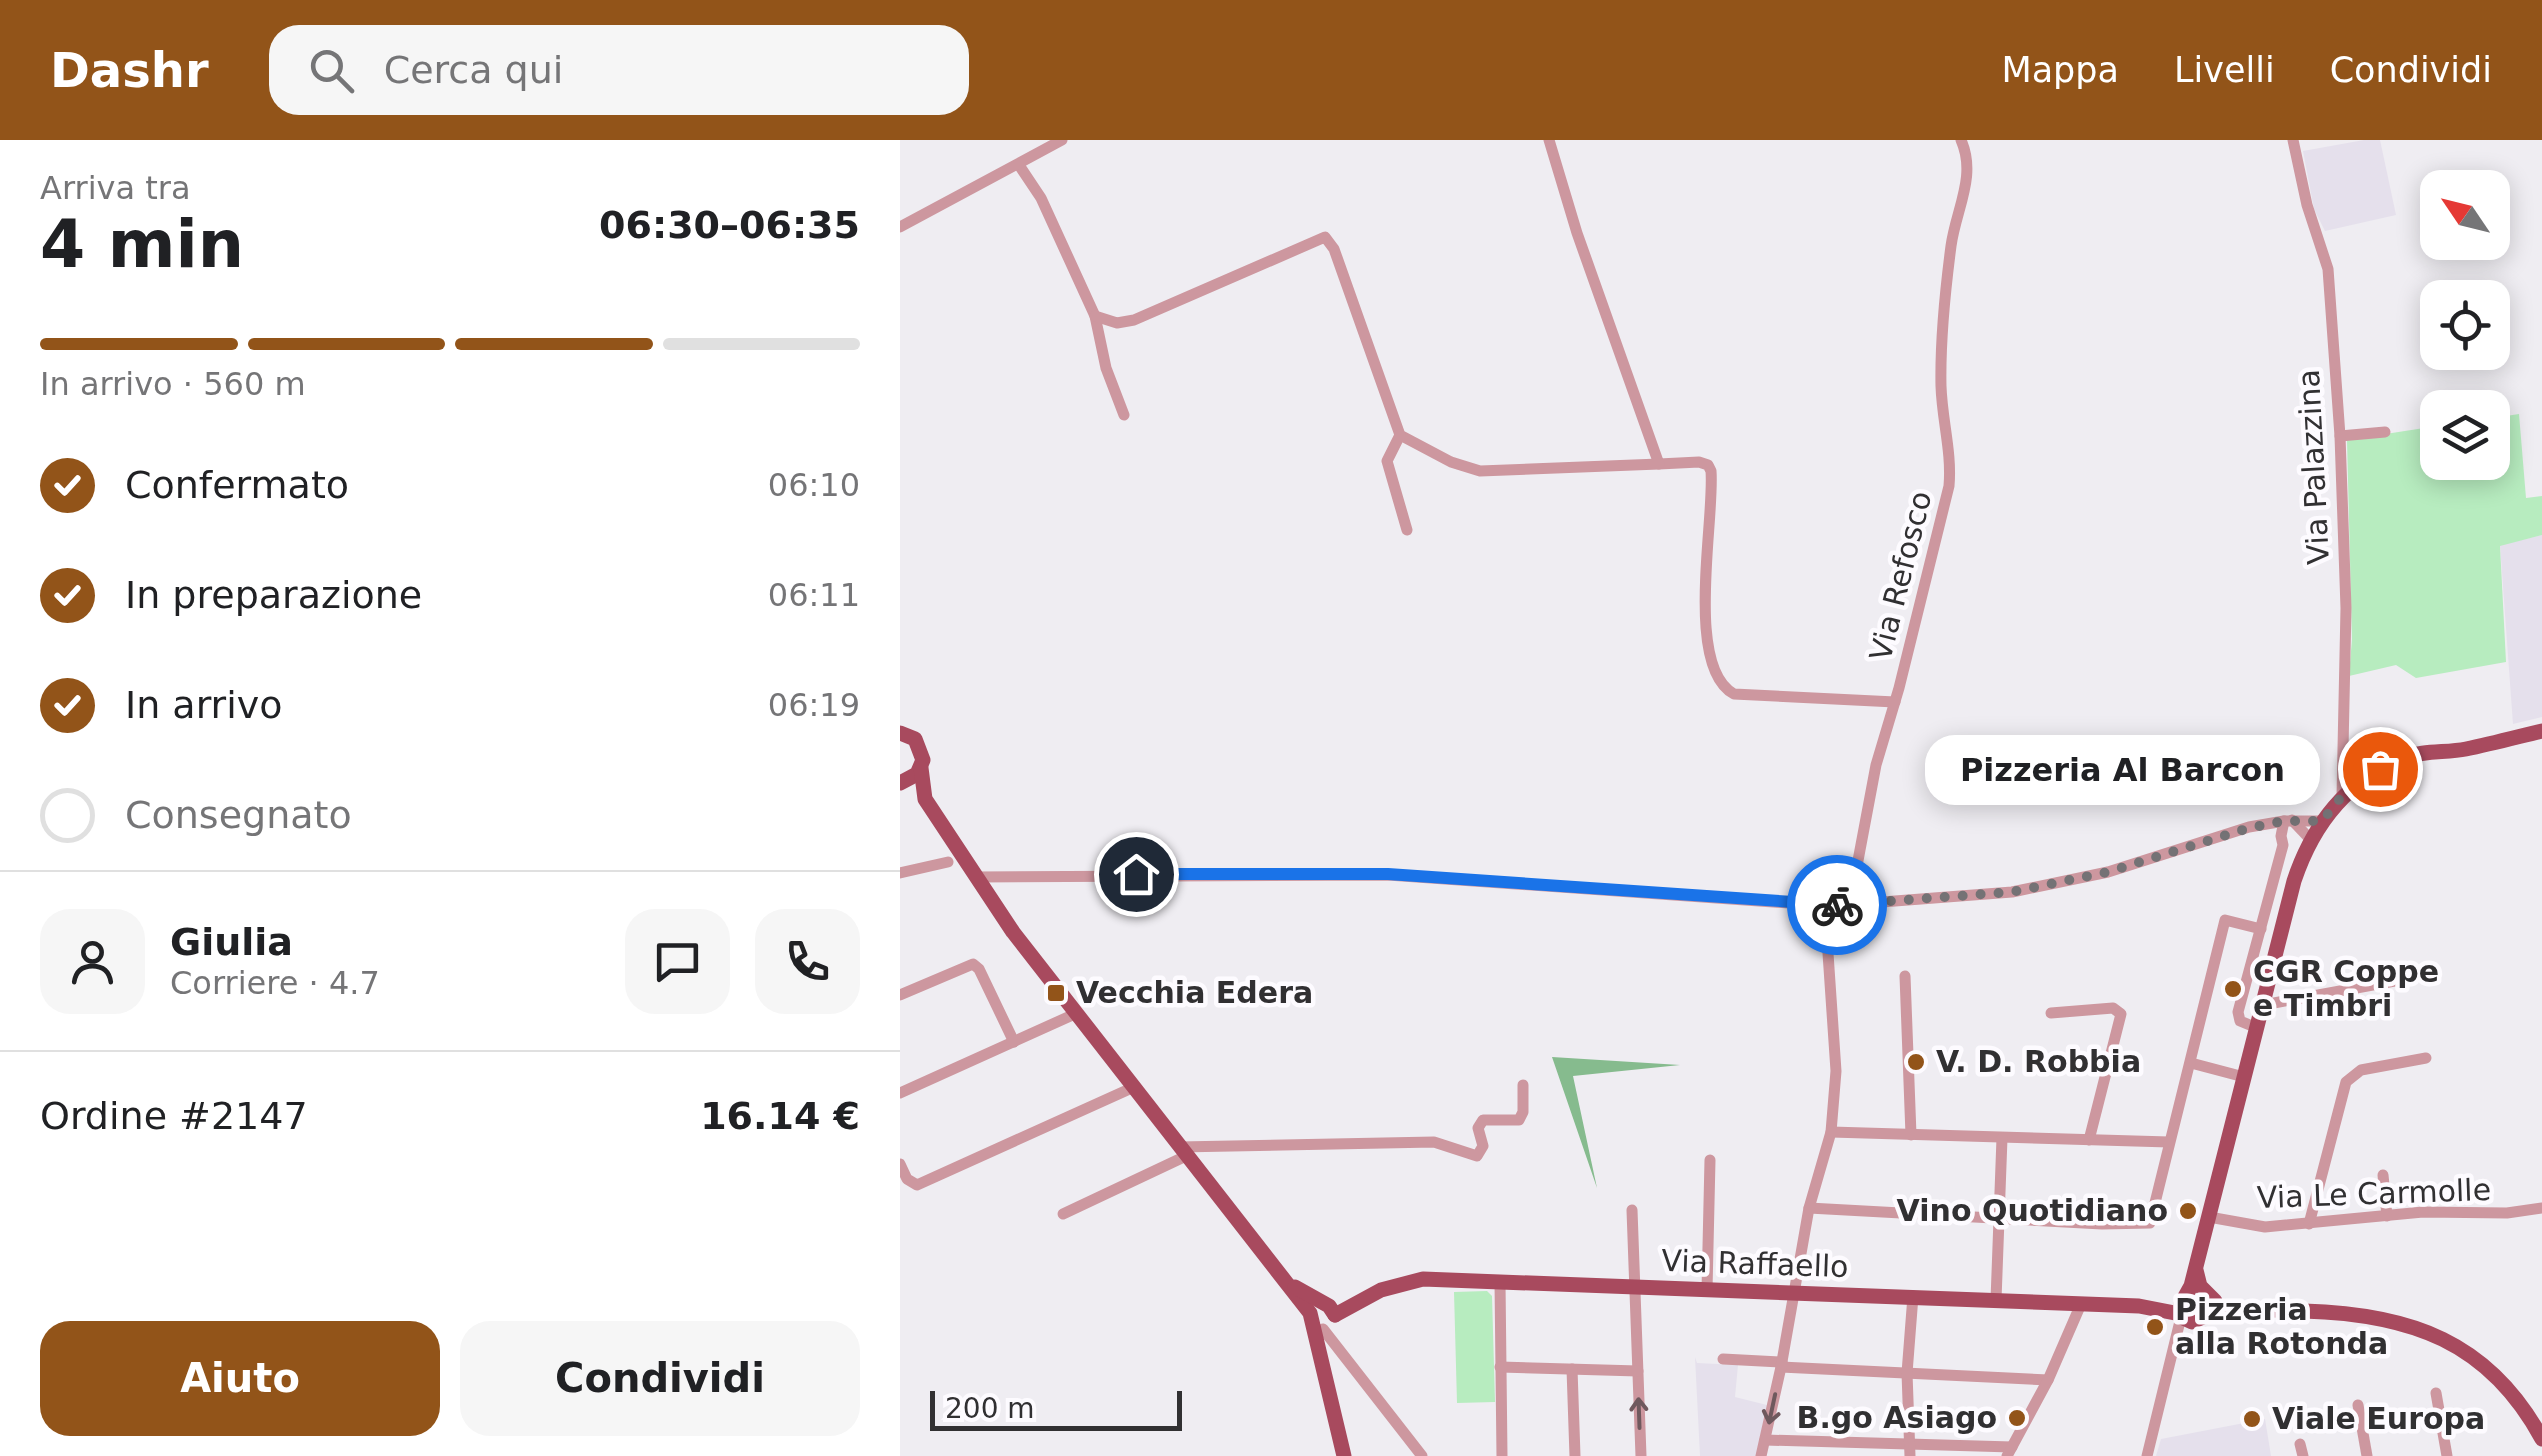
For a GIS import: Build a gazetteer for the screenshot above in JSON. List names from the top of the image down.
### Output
{
  "streets": {
    "main road": ["Via Raffaello"],
    "street": ["Via Palazzina", "Via Refosco", "Via Le Carmolle"]
  },
  "places": {
    "other": [
      "Pizzeria Al Barcon",
      "CGR Coppe e Timbri",
      "V. D. Robbia",
      "Vino Quotidiano",
      "Pizzeria alla Rotonda",
      "B.go Asiago",
      "Viale Europa"
    ],
    "transit": ["Vecchia Edera"]
  },
  "scale_bar": "200 m",
  "north": "top left",
  "page": {
    "header": "Dashr",
    "search": "Cerca qui",
    "nav": ["Mappa", "Livelli", "Condividi"],
    "heading": ["4 min", "Arriva tra", "06:30–06:35"],
    "panel": [
      "Giulia",
      "Corriere · 4.7",
      "Ordine #2147",
      "16.14 €"
    ],
    "bar": "In arrivo · 560 m",
    "list": [
      ["Confermato", "06:10"],
      ["In preparazione", "06:11"],
      ["In arrivo", "06:19"],
      "Consegnato"
    ],
    "bubble": "Pizzeria Al Barcon",
    "buttons": ["Aiuto", "Condividi"],
    "scale": "200 m"
  }
}
